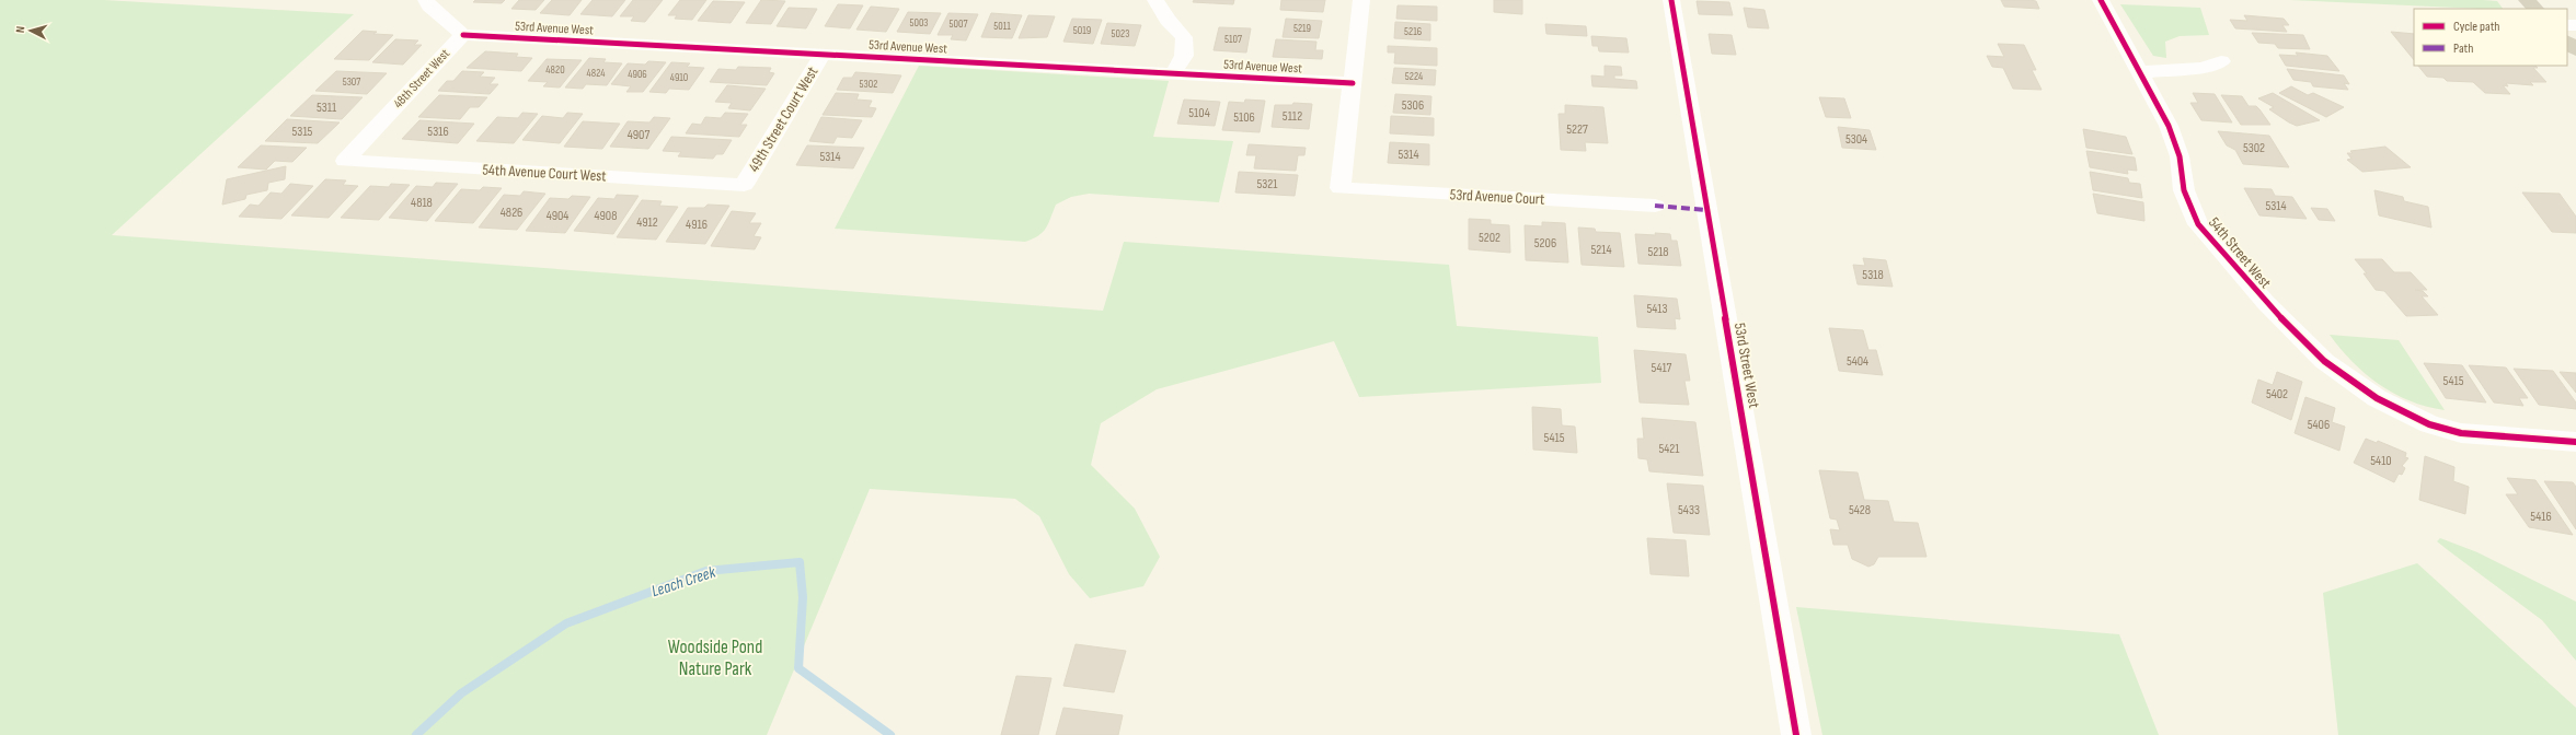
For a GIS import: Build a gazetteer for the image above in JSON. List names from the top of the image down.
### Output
{
  "streets": {
    "street": [
      "53rd Avenue West",
      "48th Street West",
      "49th Street Court West",
      "54th Avenue Court West",
      "53rd Avenue Court",
      "54th Street West",
      "53rd Street West"
    ]
  },
  "crossings": [
    ["53rd Avenue West", "48th Street West"],
    ["53rd Avenue West", "49th Street Court West"],
    ["53rd Avenue West", "53rd Avenue Court"],
    ["48th Street West", "54th Avenue Court West"],
    ["49th Street Court West", "54th Avenue Court West"]
  ],
  "water": ["Leach Creek"],
  "parks": ["Woodside Pond Nature Park"],
  "house_numbers": [
    "5003",
    "5007",
    "5011",
    "5219",
    "5019",
    "5216",
    "5023",
    "5107",
    "4820",
    "4824",
    "4906",
    "5224",
    "4910",
    "5307",
    "5302",
    "5306",
    "5311",
    "5104",
    "5112",
    "5106",
    "5227",
    "5315",
    "5316",
    "4907",
    "5304",
    "5302",
    "5314",
    "5314",
    "5321",
    "4818",
    "5314",
    "4826",
    "4904",
    "4908",
    "4912",
    "4916",
    "5202",
    "5206",
    "5214",
    "5218",
    "5318",
    "5413",
    "5404",
    "5417",
    "5415",
    "5402",
    "5406",
    "5415",
    "5421",
    "5410",
    "5433",
    "5428",
    "5416"
  ],
  "legend": ["Cycle path", "Path"],
  "north": "left"
}
